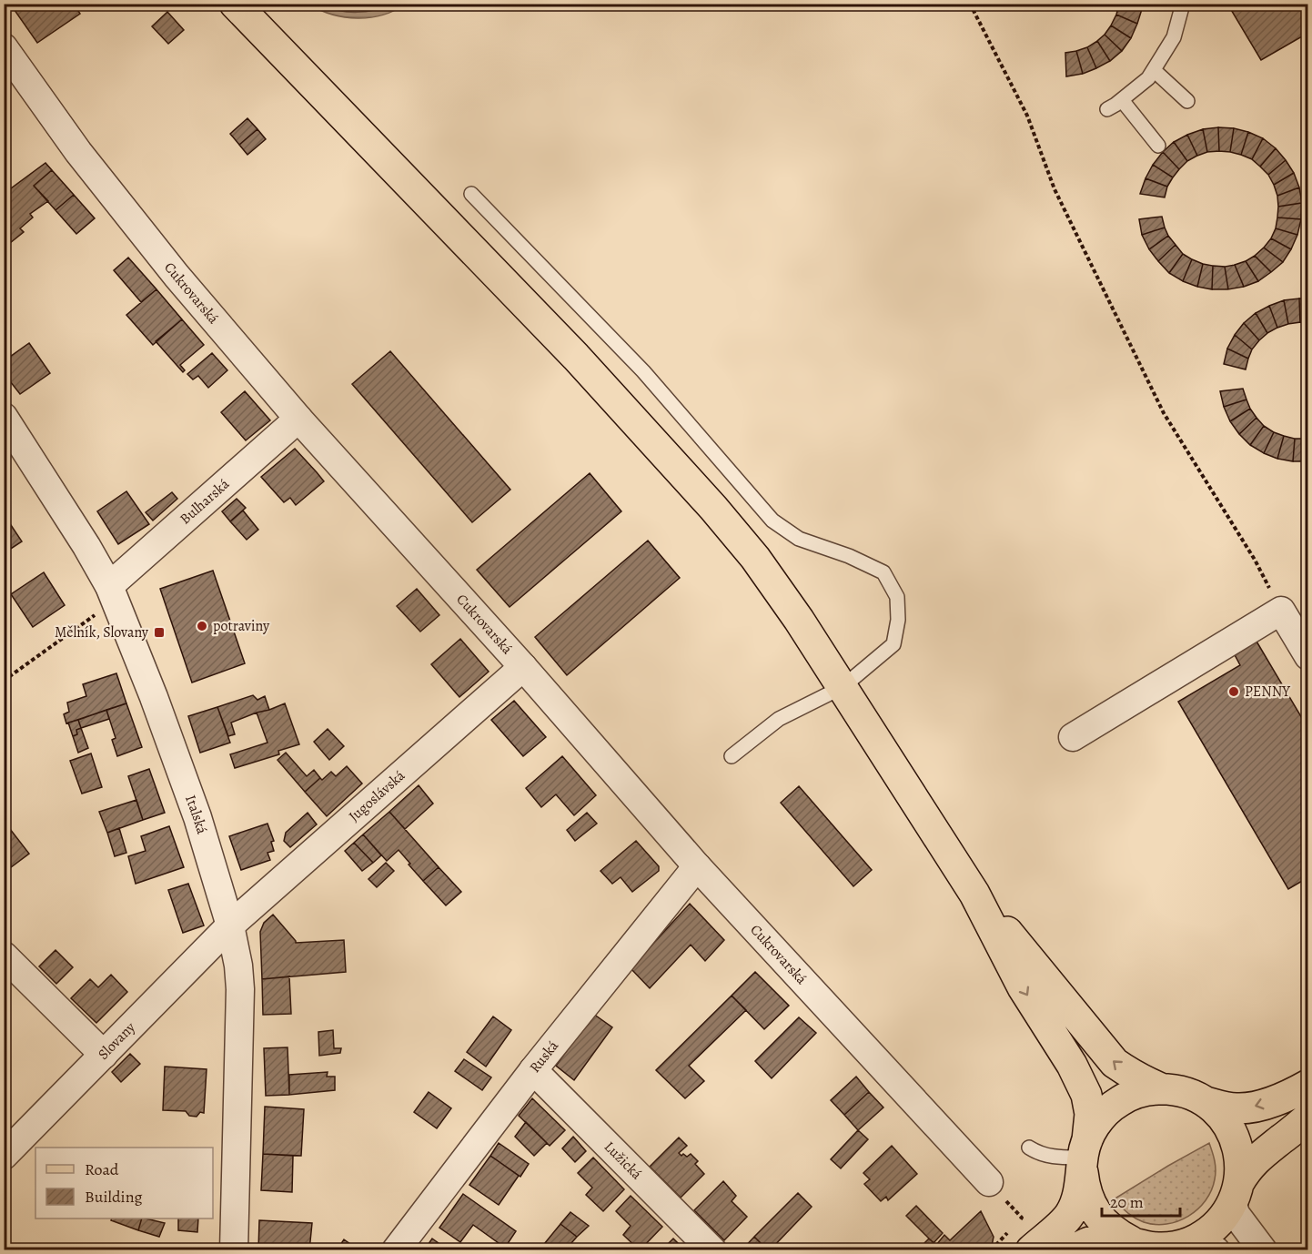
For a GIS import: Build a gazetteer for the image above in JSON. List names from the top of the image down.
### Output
{
  "streets": {
    "street": [
      "Cukrovarská",
      "Bulharská",
      "Jugoslávská",
      "Italská",
      "Slovany",
      "Ruská",
      "Lužická"
    ]
  },
  "crossings": [
    ["Cukrovarská", "Bulharská"],
    ["Cukrovarská", "Jugoslávská"],
    ["Cukrovarská", "Ruská"],
    ["Bulharská", "Italská"],
    ["Jugoslávská", "Italská"],
    ["Jugoslávská", "Slovany"],
    ["Italská", "Slovany"],
    ["Ruská", "Lužická"]
  ],
  "places": {
    "other": ["potraviny", "PENNY"],
    "transit": ["Mělník, Slovany"]
  },
  "legend": ["Road", "Building"],
  "scale_bar": "20 m"
}
